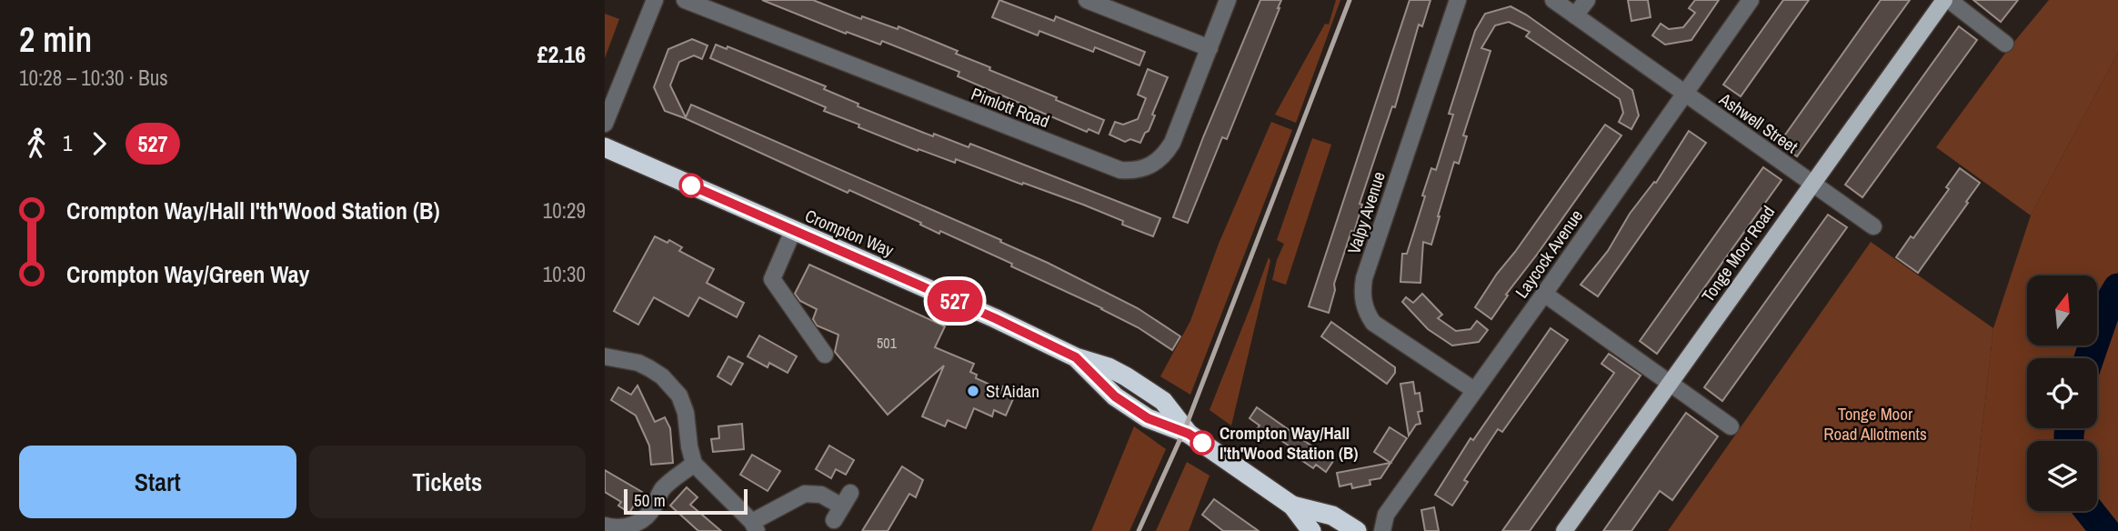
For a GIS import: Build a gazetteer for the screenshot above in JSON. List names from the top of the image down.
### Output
{
  "streets": {
    "highway": ["Crompton Way"],
    "main road": ["Tonge Moor Road"],
    "street": [
      "Pimlott Road",
      "Ashwell Street",
      "Valpy Avenue",
      "Laycock Avenue"
    ]
  },
  "crossings": [
    ["Ashwell Street", "Laycock Avenue"],
    ["Ashwell Street", "Tonge Moor Road"],
    ["Valpy Avenue", "Laycock Avenue"]
  ],
  "parks": ["Tonge Moor Road Allotments"],
  "places": ["St Aidan", "Crompton Way/Hall I'th'Wood Station (B)"],
  "lines": ["bus line 527"],
  "house_numbers": ["501"],
  "scale_bar": "50 m",
  "north": "top",
  "page": {
    "heading": ["2 min", "10:28 – 10:30 · Bus", "£2.16"],
    "on_map": "527",
    "legs": ["1", "527"],
    "list": [
      {
        "name": "Crompton Way/Hall I'th'Wood Station (B)",
        "value": "10:29"
      },
      {
        "name": "Crompton Way/Green Way",
        "value": "10:30"
      }
    ],
    "buttons": ["Start", "Tickets"],
    "scale": "50 m"
  }
}
